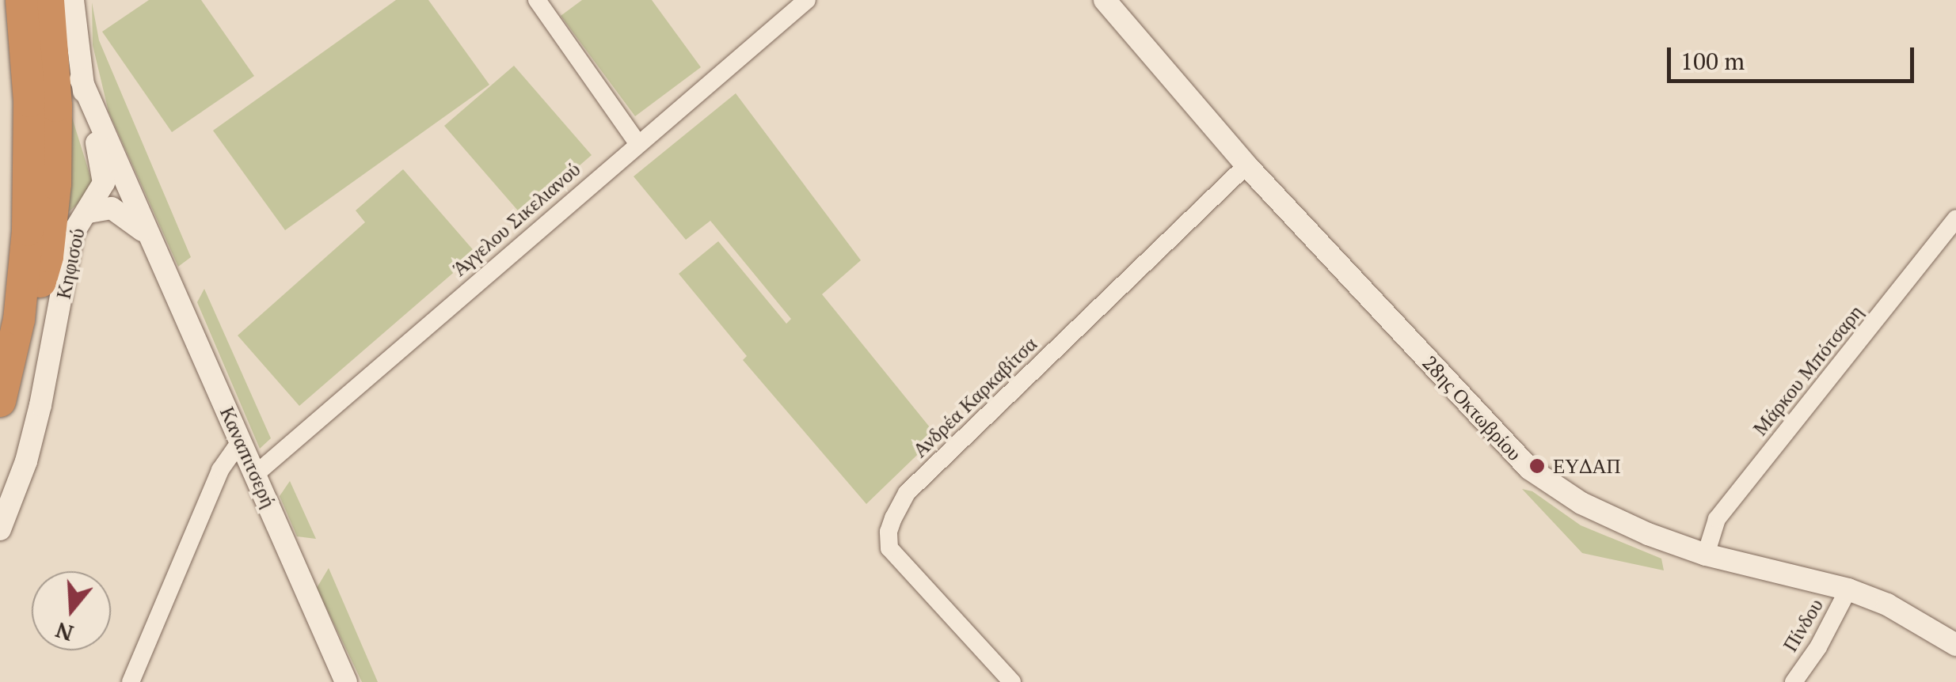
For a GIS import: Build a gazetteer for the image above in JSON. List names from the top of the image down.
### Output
{
  "streets": {
    "street": [
      "Άγγελου Σικελιανού",
      "Κηφισού",
      "Μάρκου Μπότσαρη",
      "Ανδρέα Καρκαβίτσα",
      "28ης Οκτωβρίου",
      "Καναπιτσερή",
      "Πίνδου"
    ]
  },
  "crossings": [
    ["Άγγελου Σικελιανού", "Καναπιτσερή"],
    ["Κηφισού", "Καναπιτσερή"],
    ["Μάρκου Μπότσαρη", "28ης Οκτωβρίου"],
    ["Ανδρέα Καρκαβίτσα", "28ης Οκτωβρίου"],
    ["28ης Οκτωβρίου", "Πίνδου"]
  ],
  "places": ["ΕΥΔΑΠ"],
  "scale_bar": "100 m",
  "north": "bottom"
}
